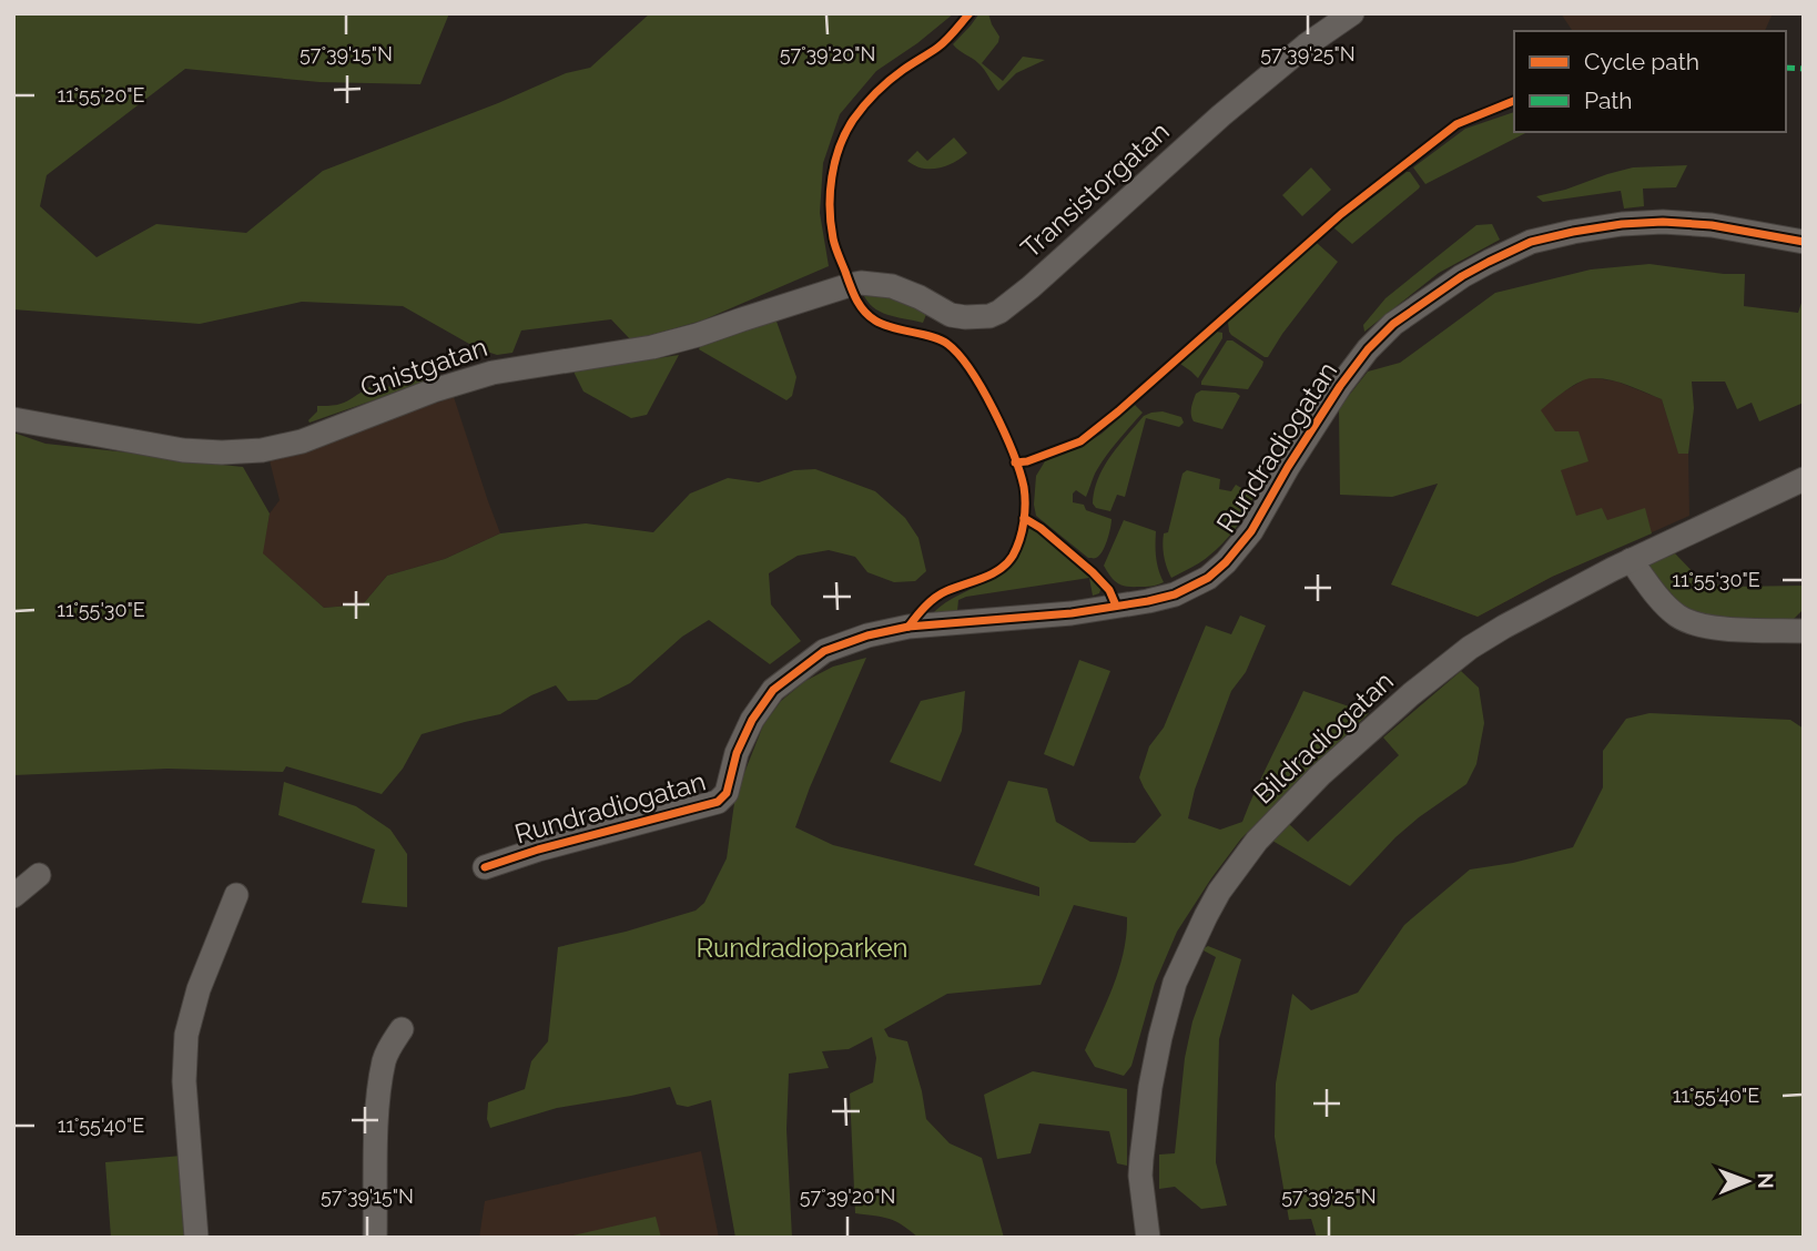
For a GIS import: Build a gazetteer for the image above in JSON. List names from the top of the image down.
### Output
{
  "streets": {
    "street": [
      "Transistorgatan",
      "Gnistgatan",
      "Rundradiogatan",
      "Bildradiogatan"
    ]
  },
  "crossings": [
    ["Transistorgatan", "Gnistgatan"]
  ],
  "parks": ["Rundradioparken"],
  "legend": ["Cycle path", "Path"],
  "north": "right",
  "coordinates": [
    "57°39'15\"N",
    "57°39'20\"N",
    "57°39'25\"N",
    "11°55'20\"E",
    "11°55'30\"E",
    "11°55'40\"E"
  ]
}
